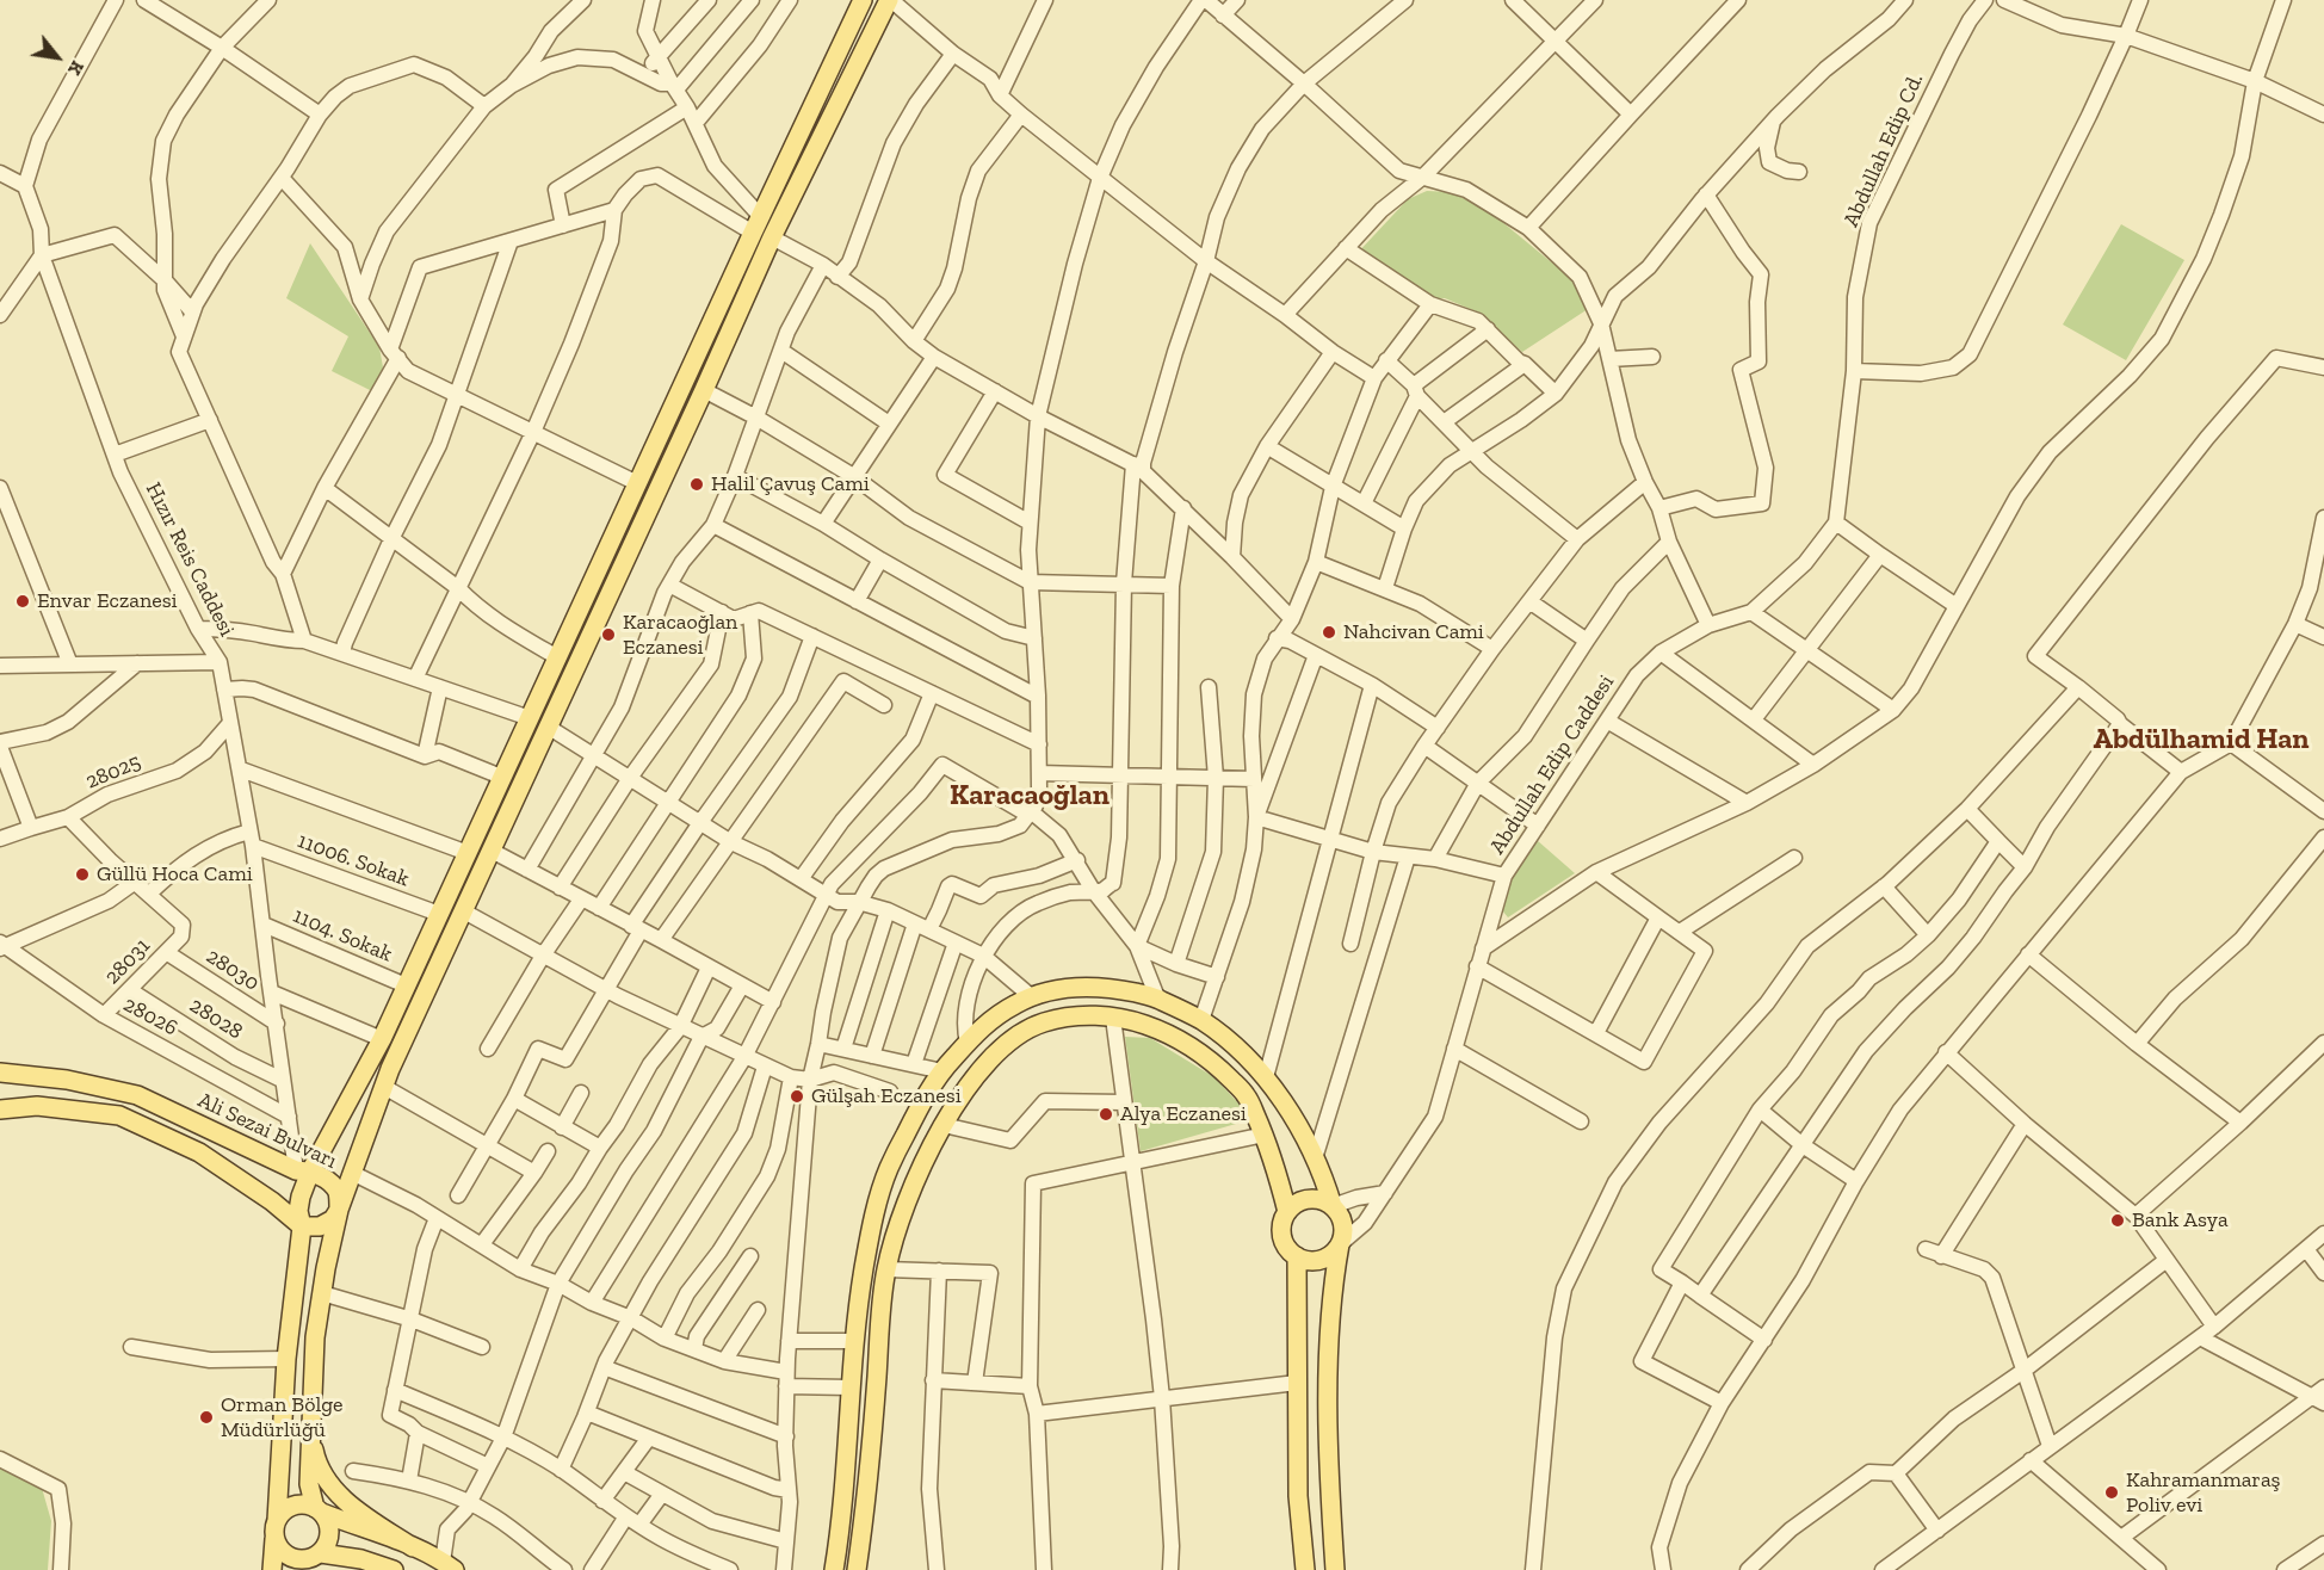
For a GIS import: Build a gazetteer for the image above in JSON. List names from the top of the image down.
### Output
{
  "streets": {
    "main road": ["Ali Sezai Bulvarı"],
    "street": [
      "Abdullah Edip Cd.",
      "Hızır Reis Caddesi",
      "Abdullah Edip Caddesi",
      "28025",
      "11006. Sokak",
      "1104. Sokak",
      "28031",
      "28030",
      "28026",
      "28028"
    ]
  },
  "crossings": [
    ["Hızır Reis Caddesi", "28025"],
    ["Hızır Reis Caddesi", "11006. Sokak"],
    ["Hızır Reis Caddesi", "1104. Sokak"],
    ["Hızır Reis Caddesi", "28030"],
    ["Hızır Reis Caddesi", "28026"],
    ["Hızır Reis Caddesi", "28028"],
    ["Hızır Reis Caddesi", "Ali Sezai Bulvarı"],
    ["28031", "28030"],
    ["28031", "28026"],
    ["28031", "28028"]
  ],
  "districts": ["Abdülhamid Han", "Karacaoğlan"],
  "places": [
    "Halil Çavuş Cami",
    "Envar Eczanesi",
    "Nahcivan Cami",
    "Karacaoğlan Eczanesi",
    "Güllü Hoca Cami",
    "Gülşah Eczanesi",
    "Alya Eczanesi",
    "Bank Asya",
    "Orman Bölge Müdürlüğü",
    "Kahramanmaraş Poliv evi"
  ],
  "north": "bottom right"
}
